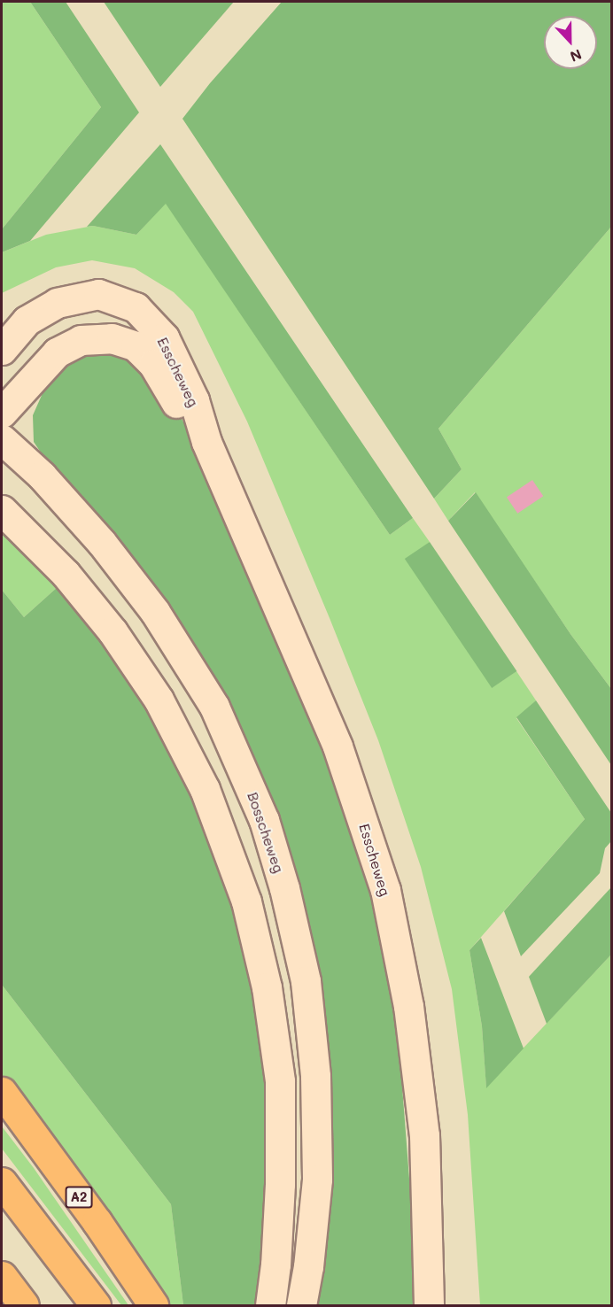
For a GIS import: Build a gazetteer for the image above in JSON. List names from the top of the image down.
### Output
{
  "streets": {
    "highway": ["A2"],
    "main road": ["Esscheweg", "Bosscheweg"]
  },
  "north": "bottom"
}
